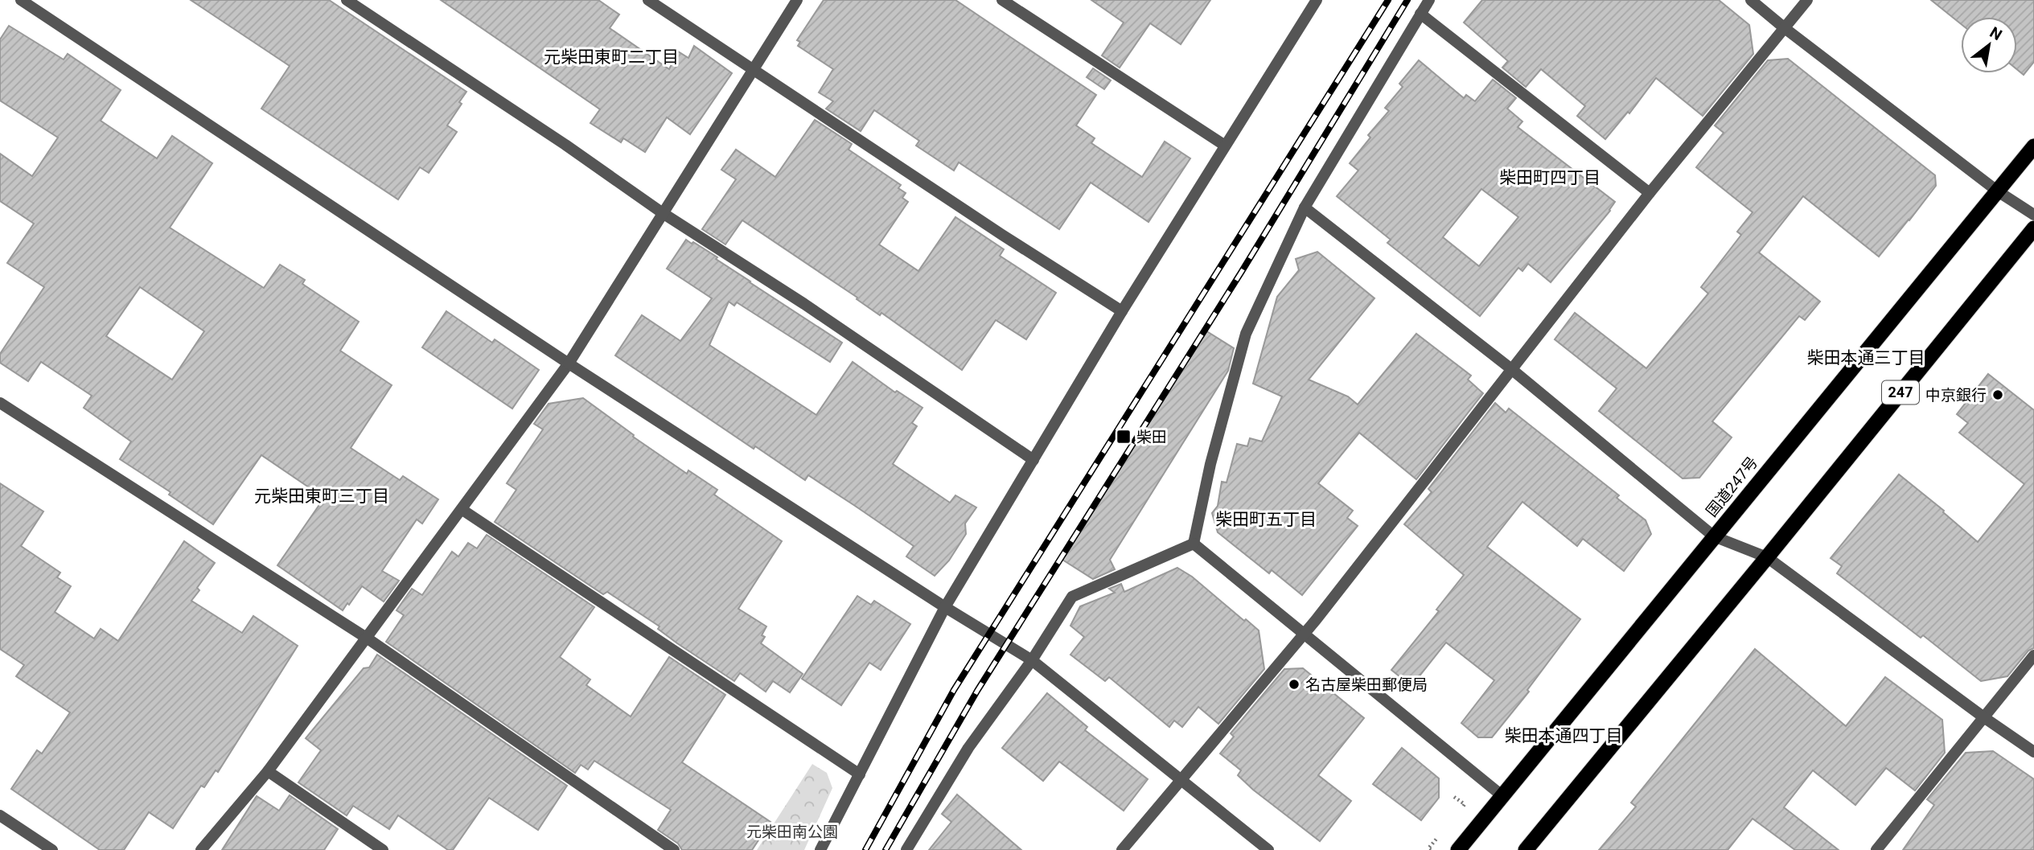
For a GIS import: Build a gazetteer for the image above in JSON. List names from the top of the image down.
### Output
{
  "streets": {
    "highway": ["247", "国道247号"]
  },
  "districts": [
    "元柴田東町二丁目",
    "柴田町四丁目",
    "柴田本通三丁目",
    "元柴田東町三丁目",
    "柴田町五丁目",
    "柴田本通四丁目"
  ],
  "parks": ["元柴田南公園"],
  "places": {
    "other": ["中京銀行", "名古屋柴田郵便局"],
    "transit": ["柴田"]
  },
  "north": "top right"
}
